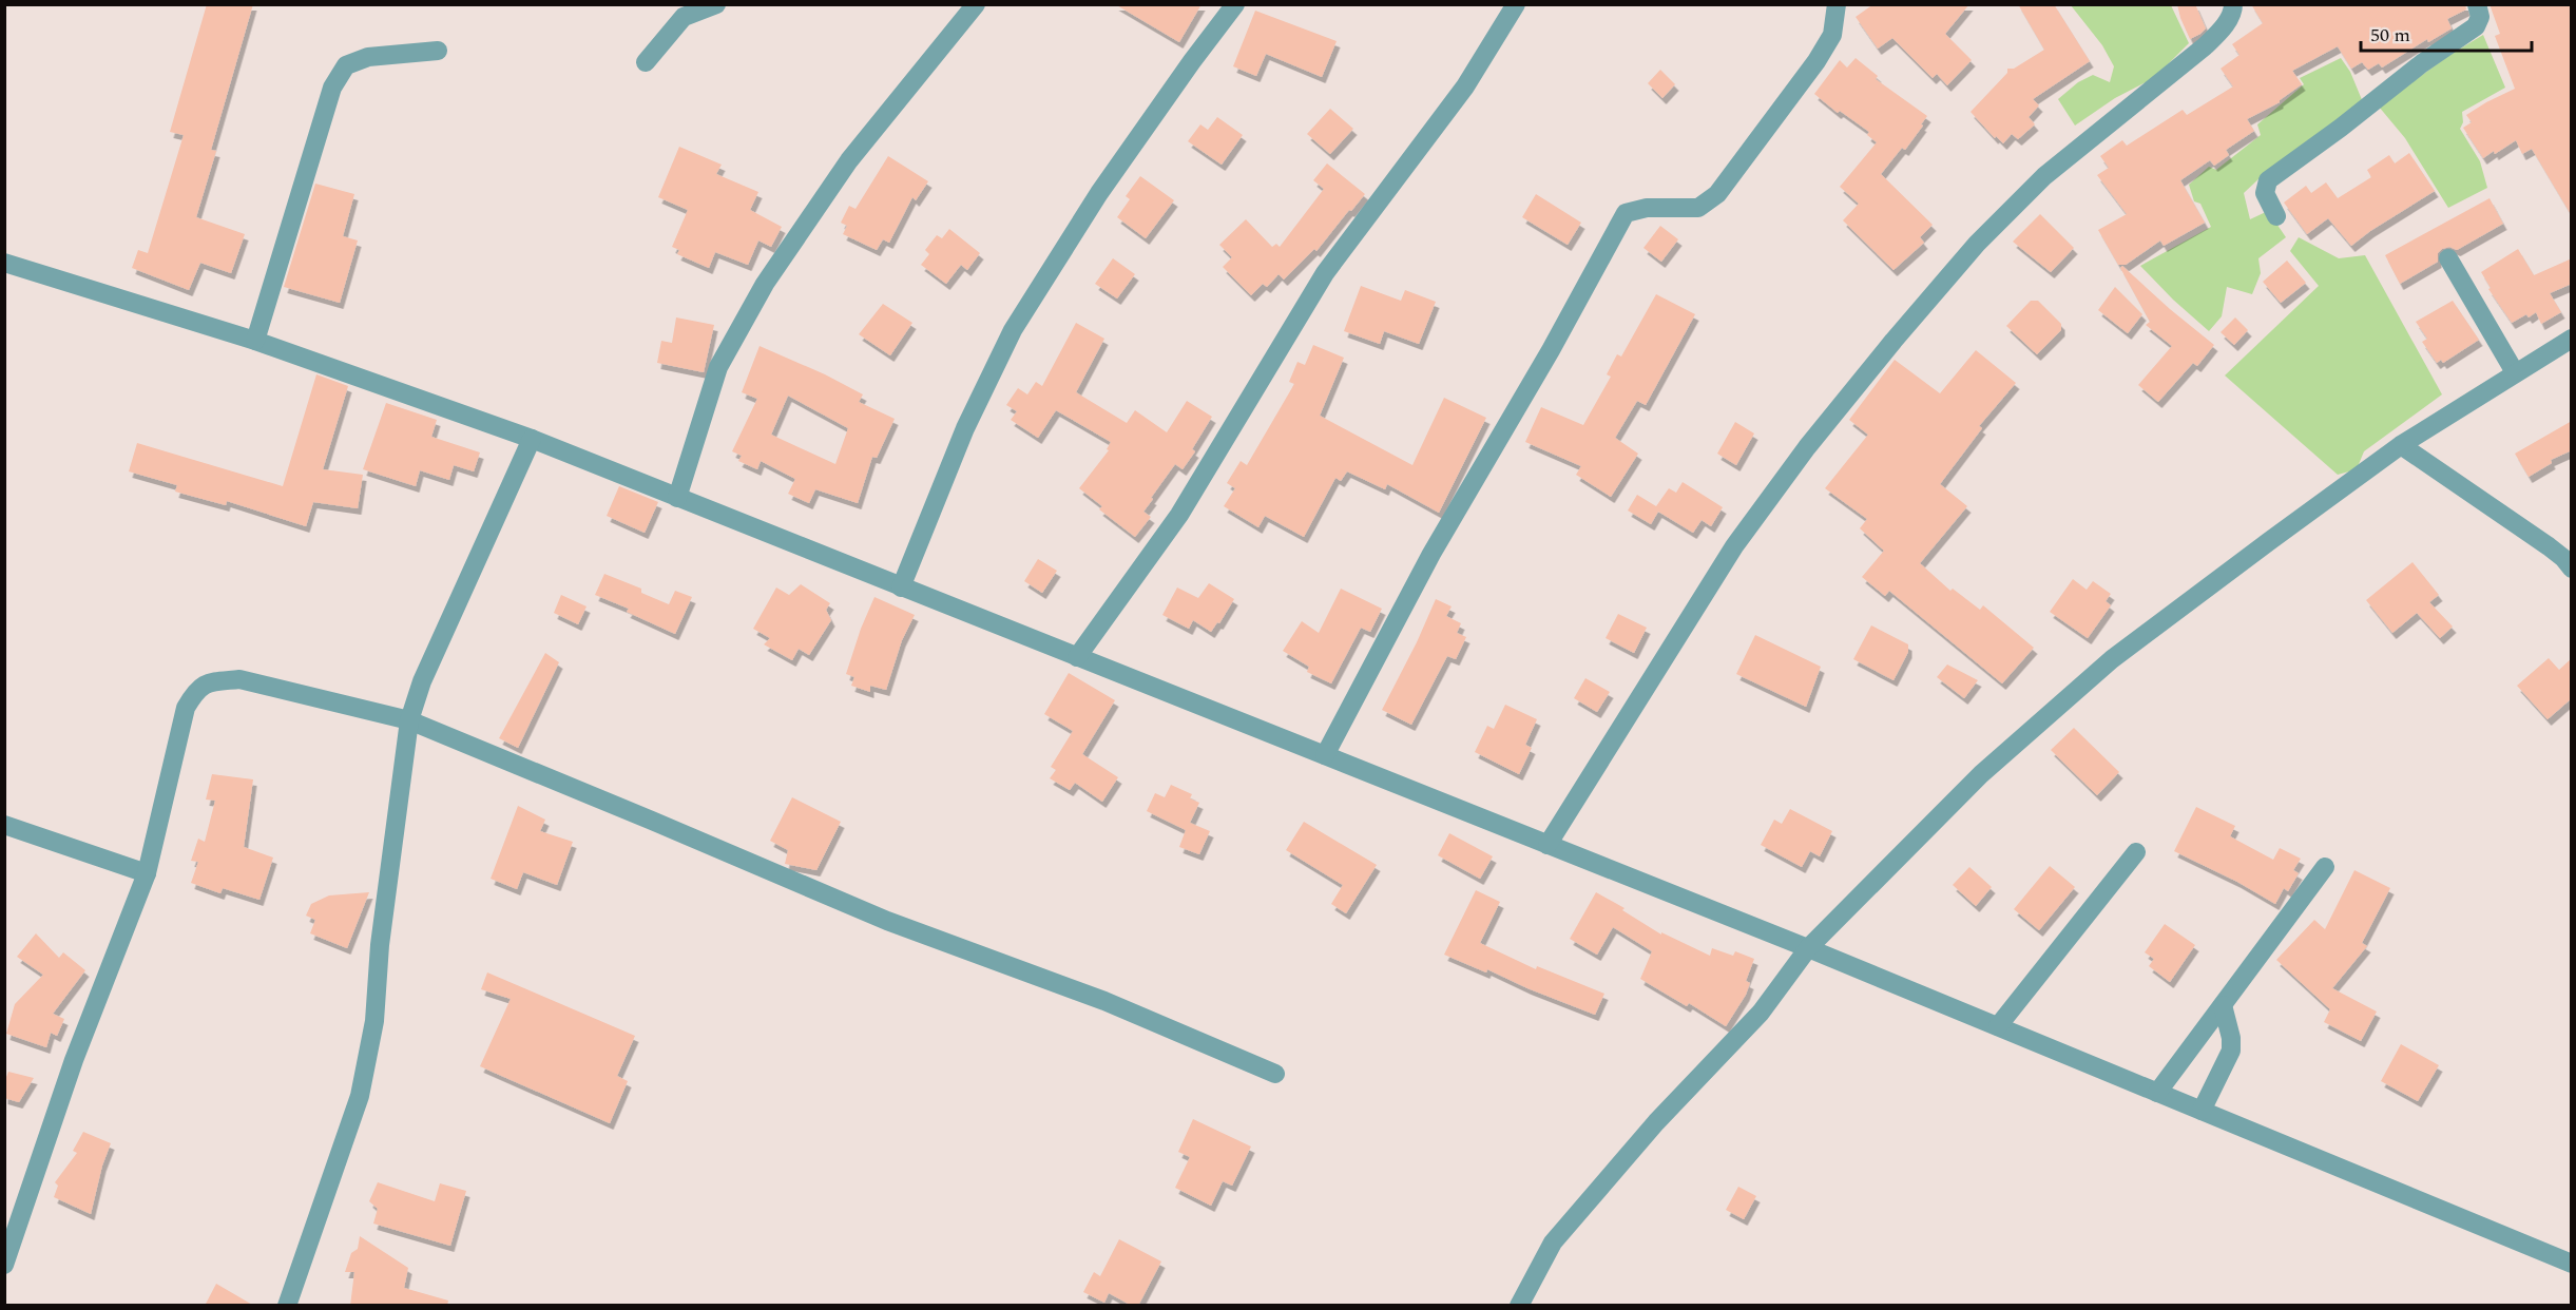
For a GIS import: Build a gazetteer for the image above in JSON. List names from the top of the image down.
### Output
{
  "scale_bar": "50 m"
}
